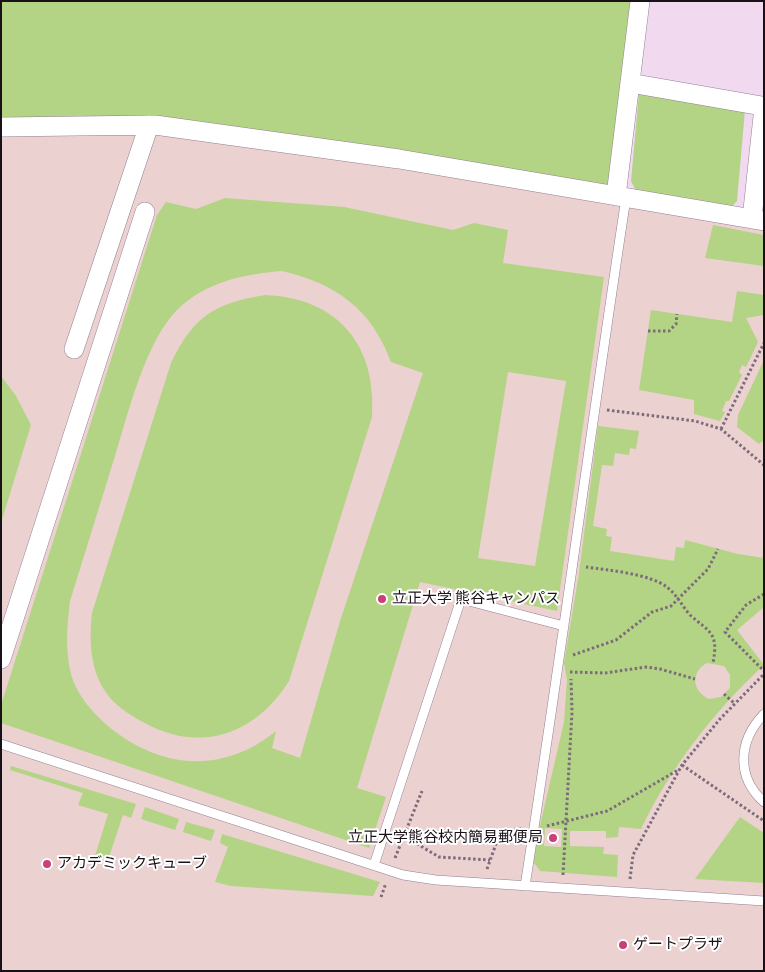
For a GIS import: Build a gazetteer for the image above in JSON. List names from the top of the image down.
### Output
{
  "places": [
    "立正大学 熊谷キャンパス",
    "立正大学熊谷校内簡易郵便局",
    "アカデミックキューブ",
    "ゲートプラザ"
  ]
}
